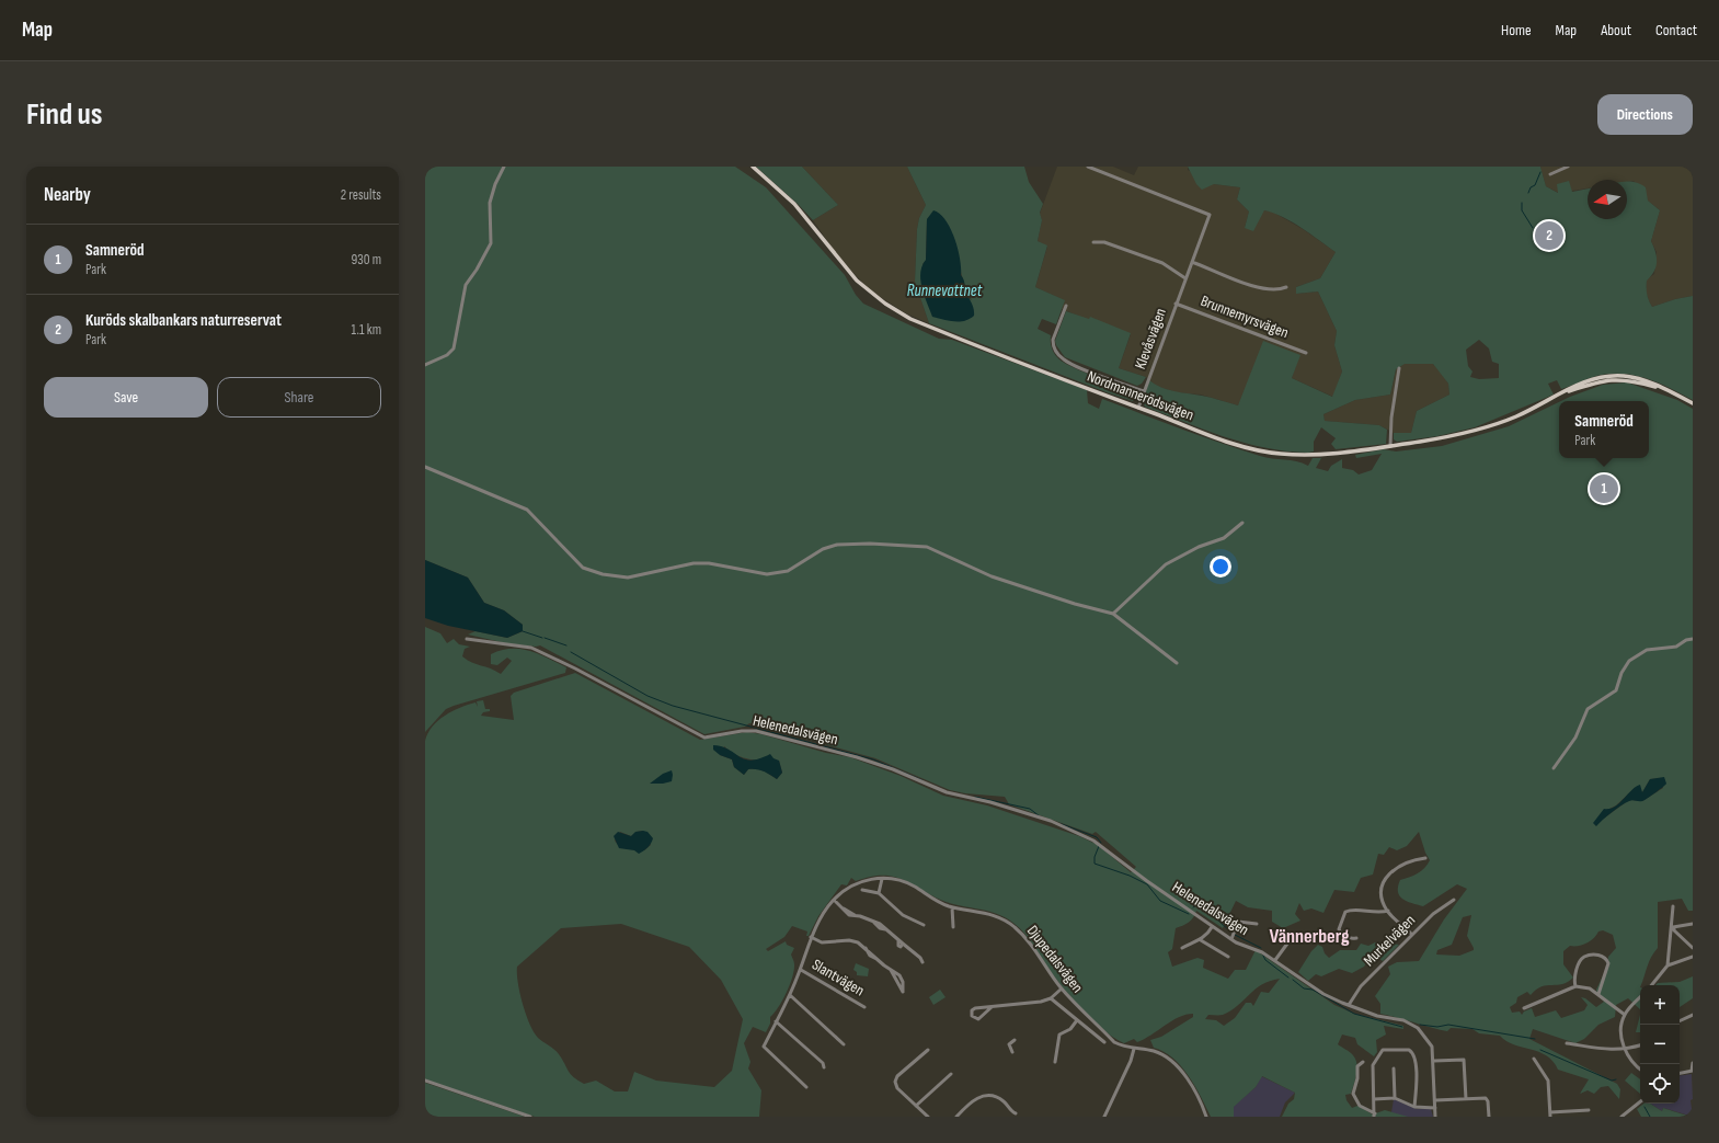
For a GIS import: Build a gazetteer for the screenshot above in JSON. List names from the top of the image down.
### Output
{
  "streets": {
    "main road": ["Nordmannerödsvägen"],
    "street": [
      "Brunnemyrsvägen",
      "Klevåsvägen",
      "Helenedalsvägen",
      "Murkelvägen",
      "Djupedalsvägen",
      "Slantvägen"
    ]
  },
  "crossings": [
    ["Brunnemyrsvägen", "Klevåsvägen"],
    ["Klevåsvägen", "Nordmannerödsvägen"],
    ["Helenedalsvägen", "Murkelvägen"],
    ["Djupedalsvägen", "Slantvägen"]
  ],
  "districts": ["Vännerberg"],
  "water": ["Runnevattnet"],
  "north": "left",
  "page": {
    "header": "Map",
    "nav": [
      "Home",
      "Map",
      "About",
      "Contact"
    ],
    "buttons": [
      "Directions",
      ["Save", "Share"]
    ],
    "title": "Find us",
    "heading": ["Nearby", "2 results"],
    "pins": ["2", "1"],
    "list": [
      {
        "mark": "1",
        "name": "Samneröd",
        "note": "Park",
        "value": "930 m"
      },
      {
        "mark": "2",
        "name": "Kuröds skalbankars naturreservat",
        "note": "Park",
        "value": "1.1 km"
      }
    ],
    "popup": ["Samneröd", "Park"],
    "map_buttons": ["+", "−"]
  }
}
